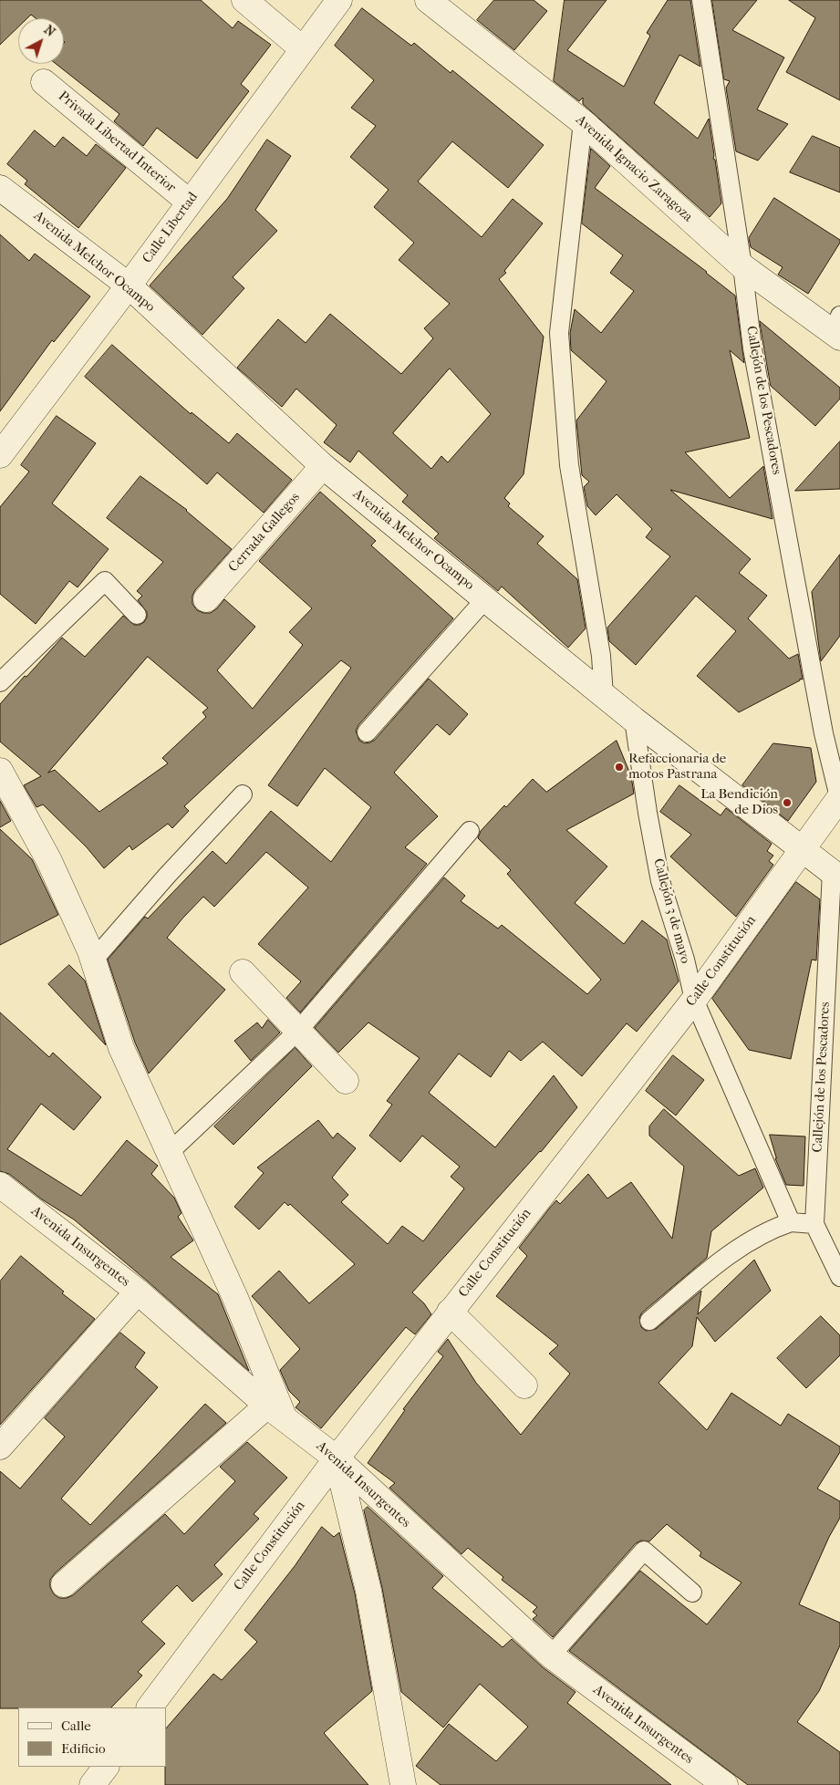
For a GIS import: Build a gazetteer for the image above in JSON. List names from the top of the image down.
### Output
{
  "streets": {
    "street": [
      "Privada Libertad Interior",
      "Avenida Ignacio Zaragoza",
      "Calle Libertad",
      "Avenida Melchor Ocampo",
      "Cerrada Gallegos",
      "Calle Constitución",
      "Avenida Insurgentes"
    ],
    "lane": ["Callejón de los Pescadores", "Callejón 3 de mayo"]
  },
  "crossings": [
    ["Privada Libertad Interior", "Calle Libertad"],
    ["Avenida Ignacio Zaragoza", "Callejón de los Pescadores"],
    ["Calle Libertad", "Avenida Melchor Ocampo"],
    ["Avenida Melchor Ocampo", "Callejón de los Pescadores"],
    ["Avenida Melchor Ocampo", "Cerrada Gallegos"],
    ["Avenida Melchor Ocampo", "Callejón 3 de mayo"],
    ["Avenida Melchor Ocampo", "Calle Constitución"],
    ["Callejón de los Pescadores", "Calle Constitución"],
    ["Callejón 3 de mayo", "Calle Constitución"],
    ["Calle Constitución", "Avenida Insurgentes"]
  ],
  "places": ["Refaccionaria de motos Pastrana", "La Bendición de Dios"],
  "legend": ["Calle", "Edificio"],
  "north": "top right"
}
